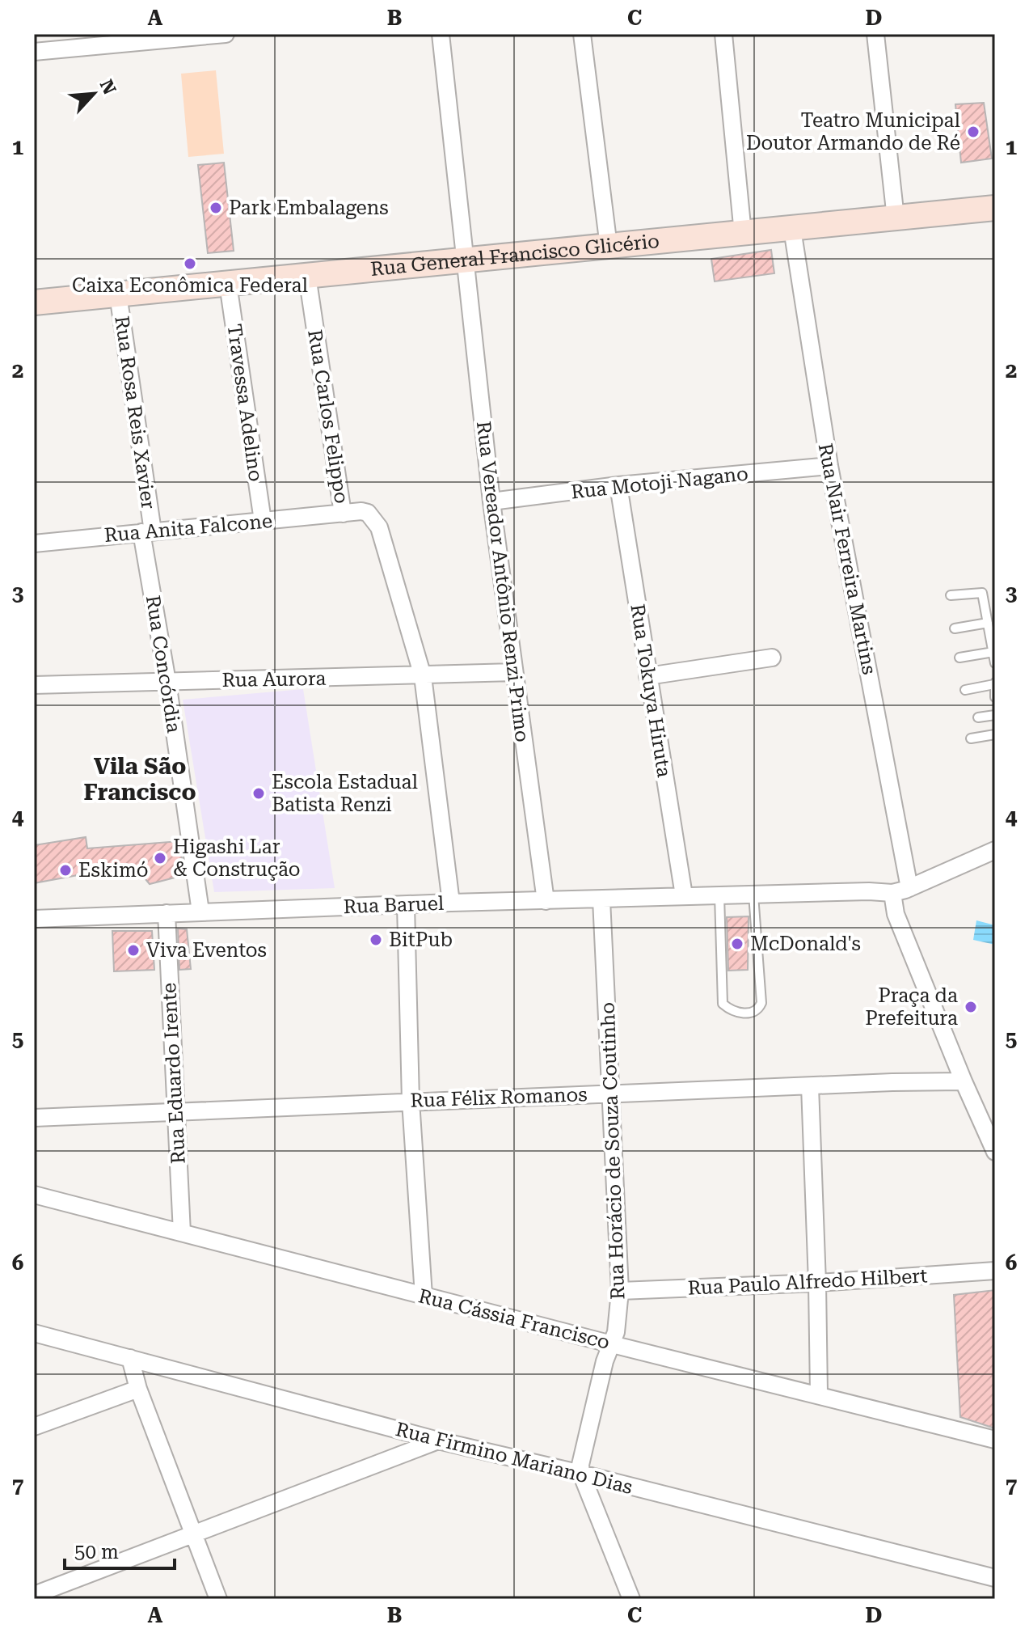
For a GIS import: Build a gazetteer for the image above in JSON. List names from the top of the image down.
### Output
{
  "streets": {
    "main road": ["Rua General Francisco Glicério"],
    "street": [
      "Travessa Adelino",
      "Rua Rosa Reis Xavier",
      "Rua Carlos Felippo",
      "Rua Motoji Nagano",
      "Rua Anita Falcone",
      "Rua Nair Ferreira Martins",
      "Rua Vereador Antônio Renzi Primo",
      "Rua Concórdia",
      "Rua Aurora",
      "Rua Tokuya Hiruta",
      "Rua Baruel",
      "Rua Eduardo Irente",
      "Rua Félix Romanos",
      "Rua Horácio de Souza Coutinho",
      "Rua Paulo Alfredo Hilbert",
      "Rua Cássia Francisco",
      "Rua Firmino Mariano Dias"
    ]
  },
  "crossings": [
    ["Rua General Francisco Glicério", "Travessa Adelino"],
    ["Rua General Francisco Glicério", "Rua Rosa Reis Xavier"],
    ["Rua General Francisco Glicério", "Rua Carlos Felippo"],
    ["Rua General Francisco Glicério", "Rua Nair Ferreira Martins"],
    ["Rua General Francisco Glicério", "Rua Vereador Antônio Renzi Primo"],
    ["Travessa Adelino", "Rua Anita Falcone"],
    ["Rua Rosa Reis Xavier", "Rua Anita Falcone"],
    ["Rua Rosa Reis Xavier", "Rua Concórdia"],
    ["Rua Carlos Felippo", "Rua Anita Falcone"],
    ["Rua Carlos Felippo", "Rua Aurora"],
    ["Rua Motoji Nagano", "Rua Nair Ferreira Martins"],
    ["Rua Motoji Nagano", "Rua Vereador Antônio Renzi Primo"],
    ["Rua Motoji Nagano", "Rua Tokuya Hiruta"],
    ["Rua Anita Falcone", "Rua Concórdia"],
    ["Rua Vereador Antônio Renzi Primo", "Rua Aurora"],
    ["Rua Vereador Antônio Renzi Primo", "Rua Baruel"],
    ["Rua Concórdia", "Rua Aurora"],
    ["Rua Concórdia", "Rua Baruel"],
    ["Rua Tokuya Hiruta", "Rua Baruel"],
    ["Rua Baruel", "Rua Eduardo Irente"],
    ["Rua Baruel", "Rua Horácio de Souza Coutinho"],
    ["Rua Eduardo Irente", "Rua Félix Romanos"],
    ["Rua Eduardo Irente", "Rua Cássia Francisco"],
    ["Rua Félix Romanos", "Rua Horácio de Souza Coutinho"],
    ["Rua Horácio de Souza Coutinho", "Rua Paulo Alfredo Hilbert"],
    ["Rua Horácio de Souza Coutinho", "Rua Cássia Francisco"],
    ["Rua Horácio de Souza Coutinho", "Rua Firmino Mariano Dias"]
  ],
  "districts": ["Vila São Francisco"],
  "places": [
    "Teatro Municipal Doutor Armando de Ré",
    "Park Embalagens",
    "Caixa Econômica Federal",
    "Escola Estadual Batista Renzi",
    "Higashi Lar & Construção",
    "Eskimó",
    "BitPub",
    "McDonald's",
    "Viva Eventos",
    "Praça da Prefeitura"
  ],
  "scale_bar": "50 m",
  "north": "top right",
  "grid": {
    "columns": [
      "A",
      "B",
      "C",
      "D"
    ],
    "rows": [
      "1",
      "2",
      "3",
      "4",
      "5",
      "6",
      "7"
    ]
  }
}
